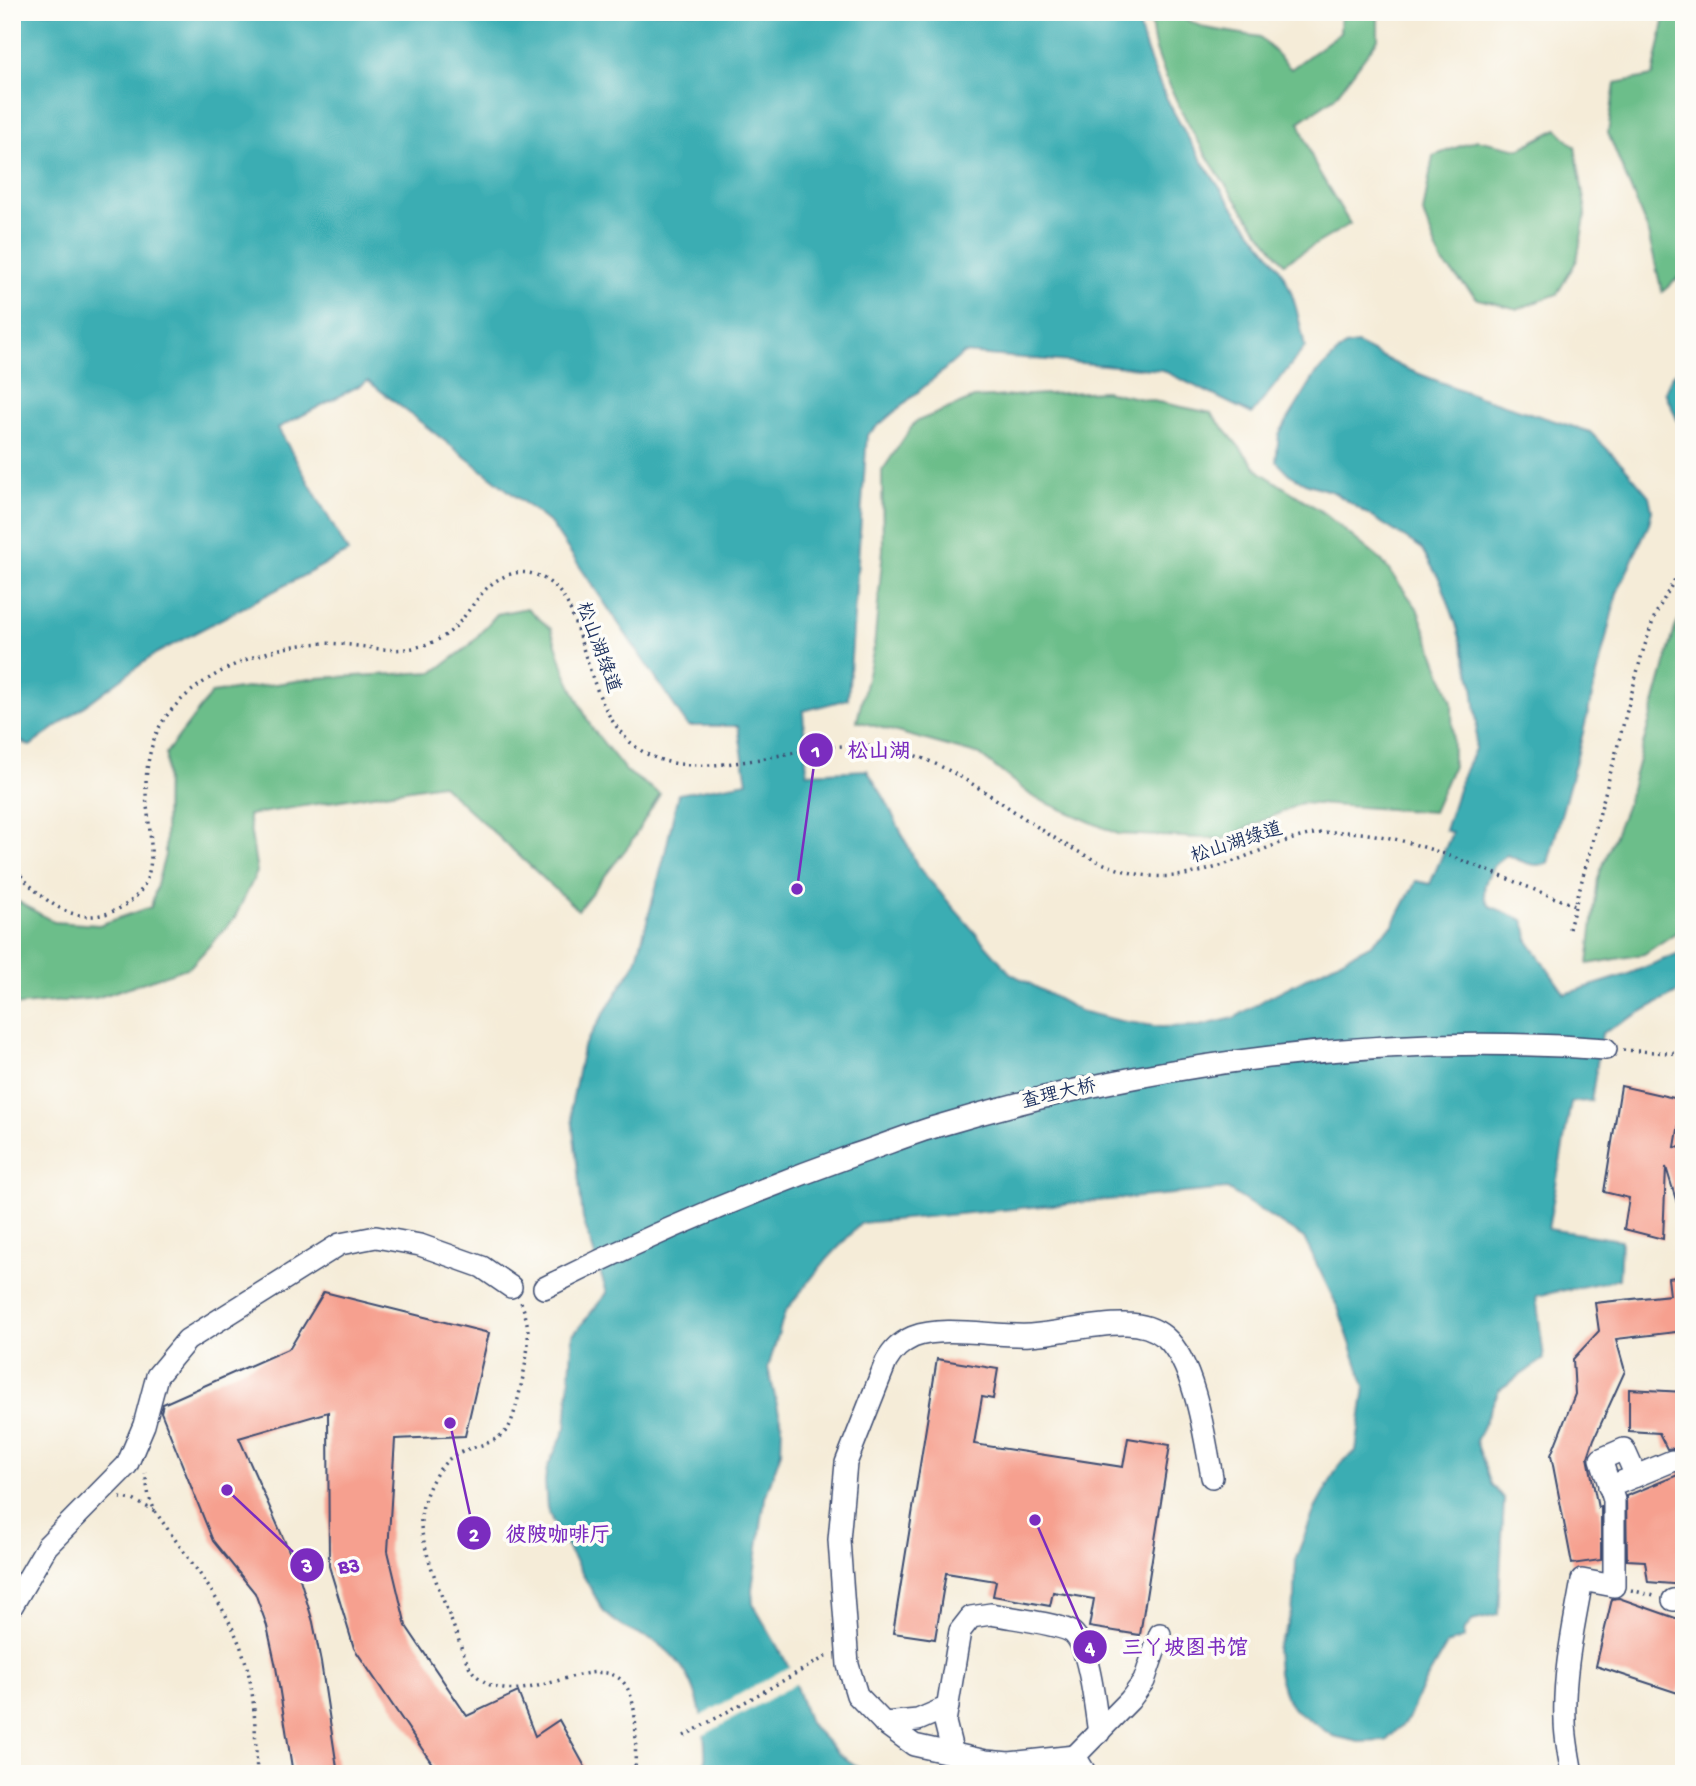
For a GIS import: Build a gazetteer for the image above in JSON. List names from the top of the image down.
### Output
{
  "streets": {
    "street": ["查理大桥"],
    "path": ["松山湖绿道"]
  },
  "places": [
    "松山湖",
    "彼陂咖啡厅",
    "B3",
    "三丫坡图书馆"
  ]
}
